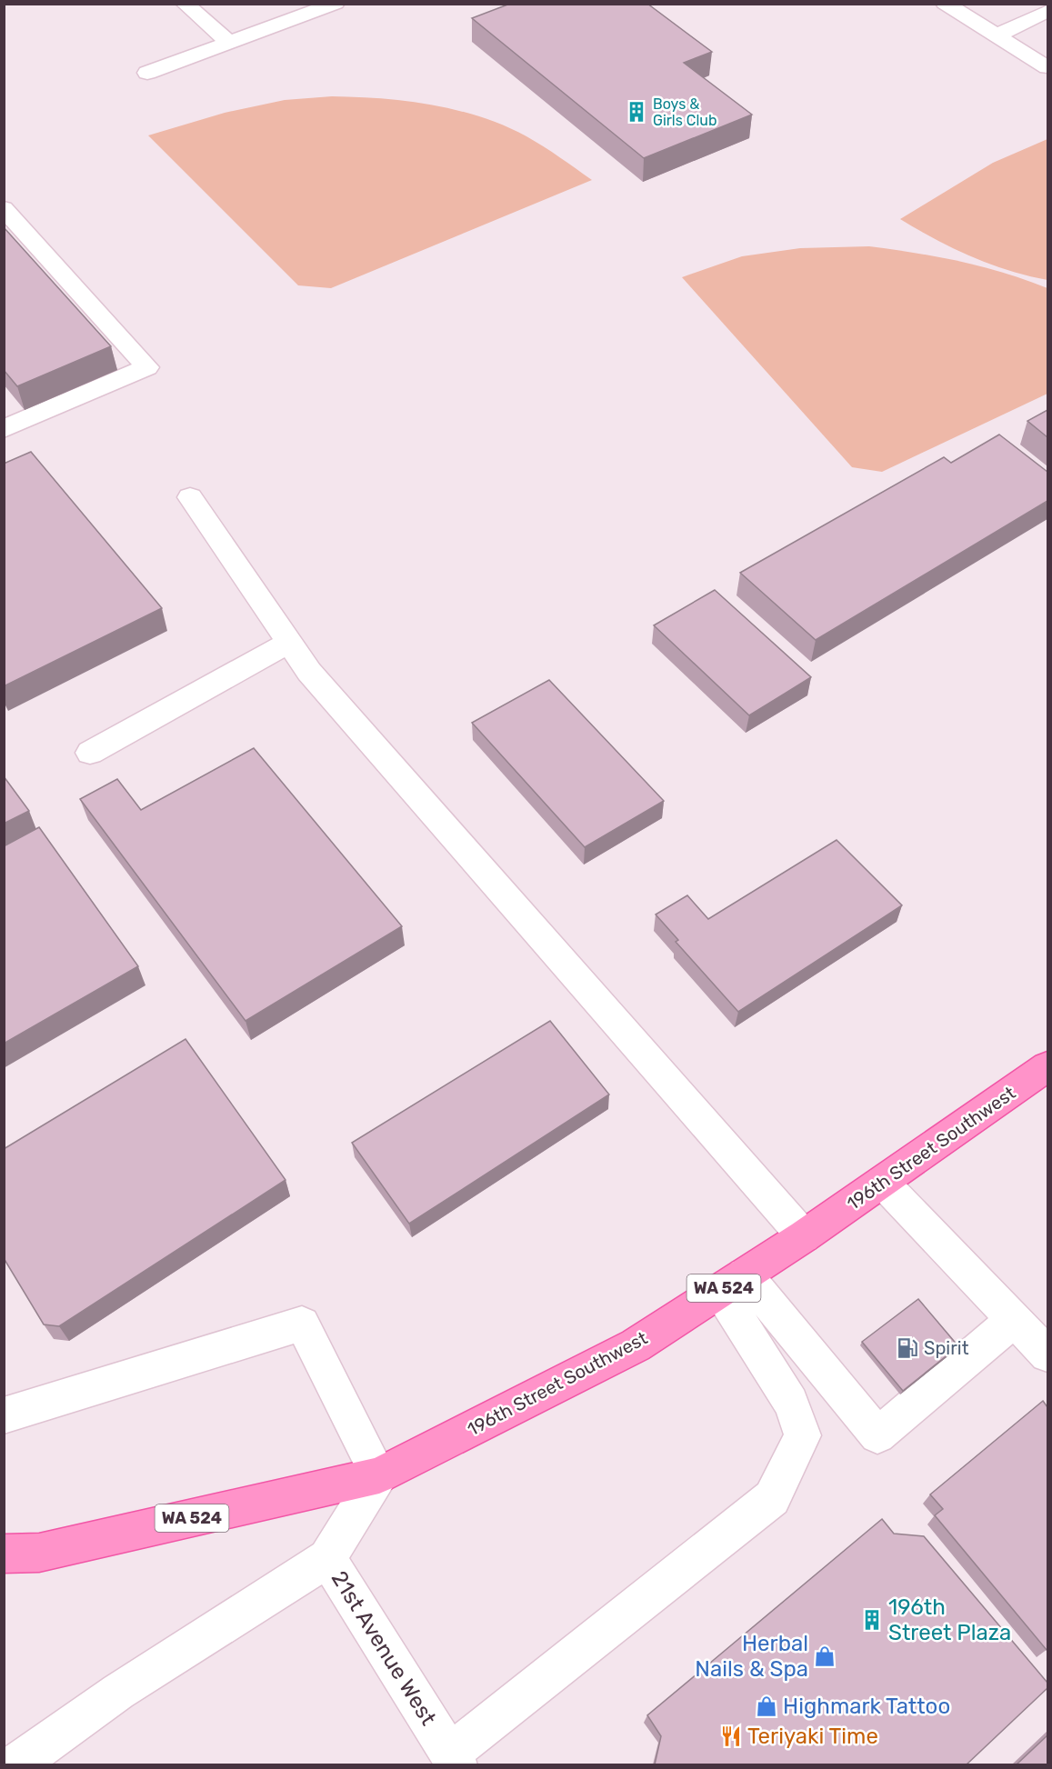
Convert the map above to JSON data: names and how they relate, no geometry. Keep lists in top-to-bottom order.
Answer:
{
  "streets": {
    "main road": ["196th Street Southwest", "WA 524"],
    "street": ["21st Avenue West"]
  },
  "crossings": [
    ["196th Street Southwest", "21st Avenue West"]
  ],
  "places": {
    "building": ["Boys & Girls Club", "196th Street Plaza"],
    "fuel station": ["Spirit"],
    "shop": ["Herbal Nails & Spa", "Highmark Tattoo"],
    "restaurant": ["Teriyaki Time"]
  }
}
